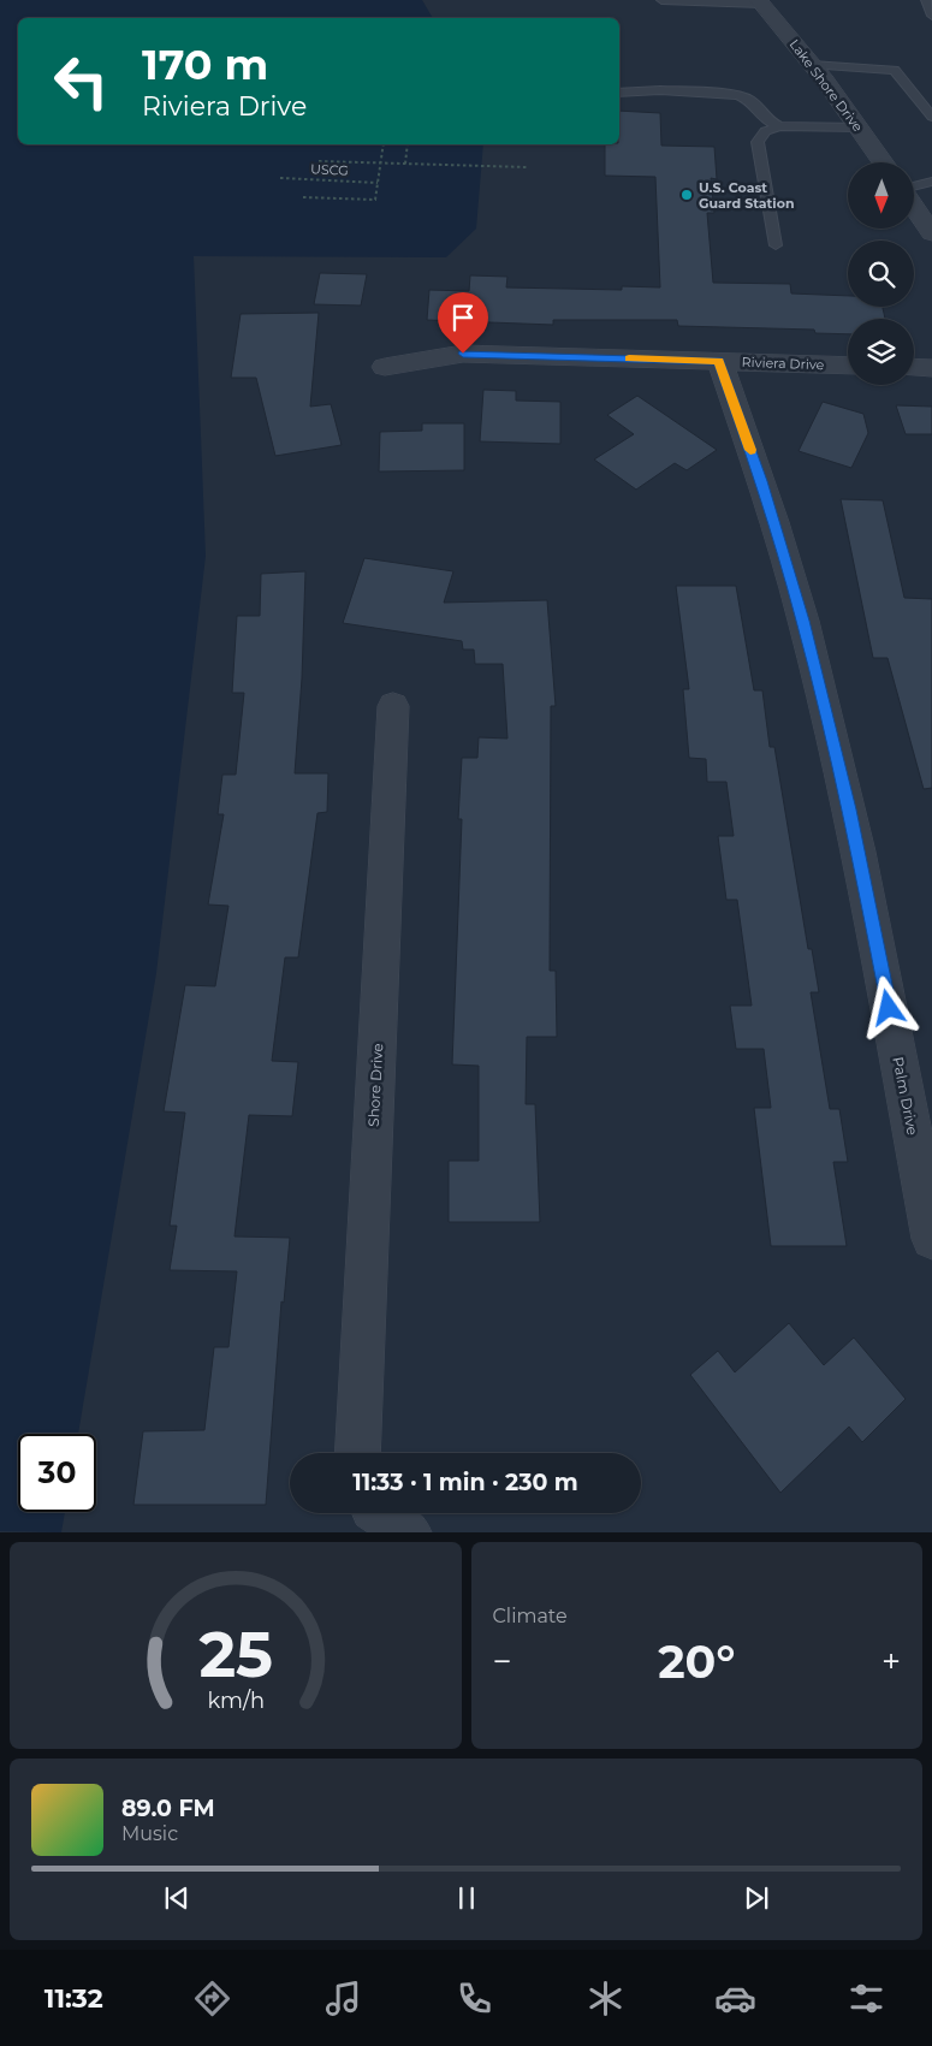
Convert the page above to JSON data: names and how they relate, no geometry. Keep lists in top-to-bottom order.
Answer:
{
  "streets": {
    "street": [
      "Lake Shore Drive",
      "Riviera Drive",
      "Shore Drive",
      "Palm Drive"
    ],
    "path": ["USCG"]
  },
  "crossings": [
    ["Riviera Drive", "Palm Drive"]
  ],
  "places": ["U.S. Coast Guard Station"],
  "north": "bottom",
  "page": {
    "turn": ["170 m", "Riviera Drive"],
    "limit": "30",
    "trip": "11:33 · 1 min · 230 m",
    "tile": "Climate",
    "heat": ["−", "20°", "+"],
    "song": ["89.0 FM", "Music"],
    "tabs": "11:32",
    "gauge": ["25", "km/h"]
  }
}
